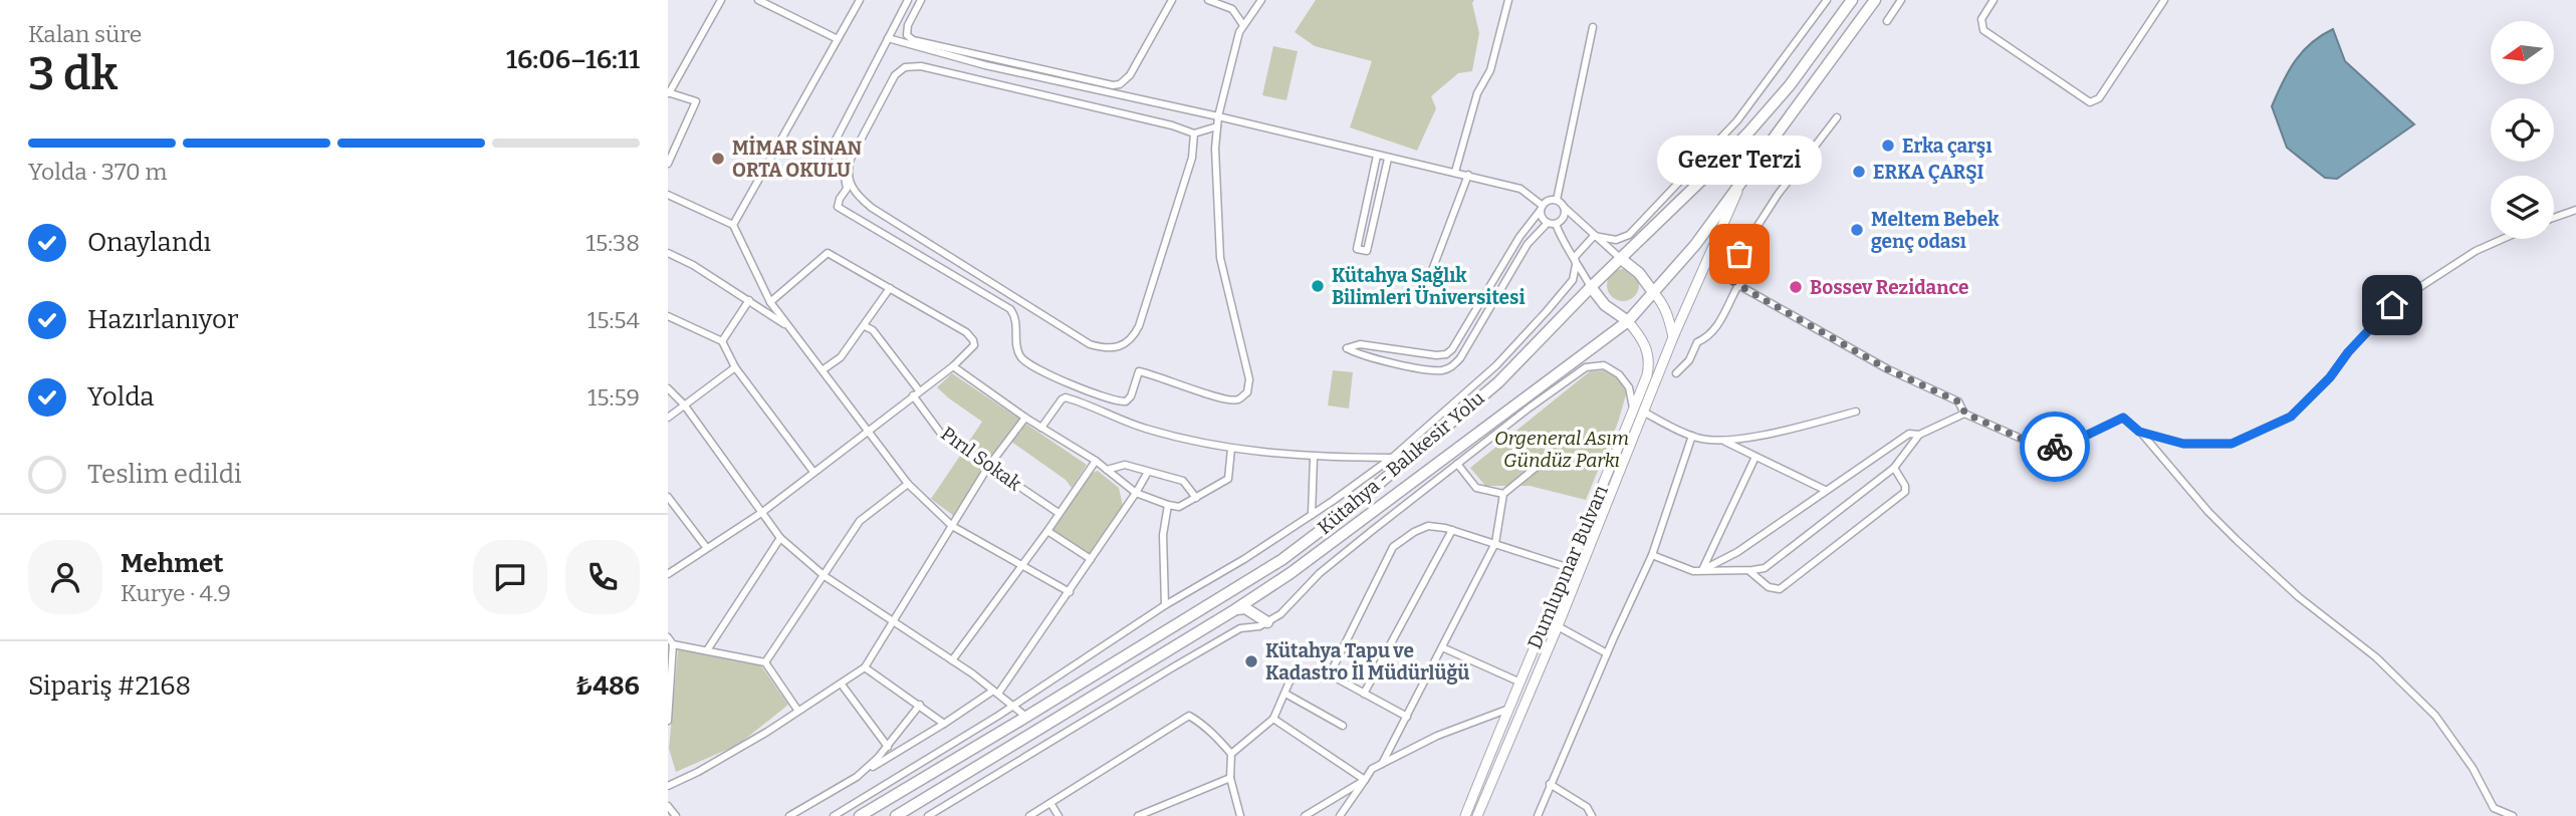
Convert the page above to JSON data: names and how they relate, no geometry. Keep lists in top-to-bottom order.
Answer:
{
  "streets": {
    "highway": ["Kütahya - Balıkesir Yolu"],
    "main road": ["Dumlupınar Bulvarı"],
    "street": ["Pırıl Sokak"]
  },
  "crossings": [
    ["Kütahya - Balıkesir Yolu", "Dumlupınar Bulvarı"]
  ],
  "parks": ["Orgeneral Asım Gündüz Parkı"],
  "places": [
    "Erka çarşı",
    "MİMAR SİNAN ORTA OKULU",
    "ERKA ÇARŞI",
    "Meltem Bebek genç odası",
    "Gezer Terzi",
    "Kütahya Sağlık Bilimleri Üniversitesi",
    "Bossev Rezidance",
    "Kütahya Tapu ve Kadastro İl Müdürlüğü"
  ],
  "north": "left",
  "page": {
    "heading": ["3 dk", "Kalan süre", "16:06–16:11"],
    "panel": [
      "Mehmet",
      "Kurye · 4.9",
      "Sipariş #2168",
      "₺486"
    ],
    "bar": "Yolda · 370 m",
    "bubble": "Gezer Terzi",
    "list": [
      ["Onaylandı", "15:38"],
      ["Hazırlanıyor", "15:54"],
      ["Yolda", "15:59"],
      "Teslim edildi"
    ]
  }
}
